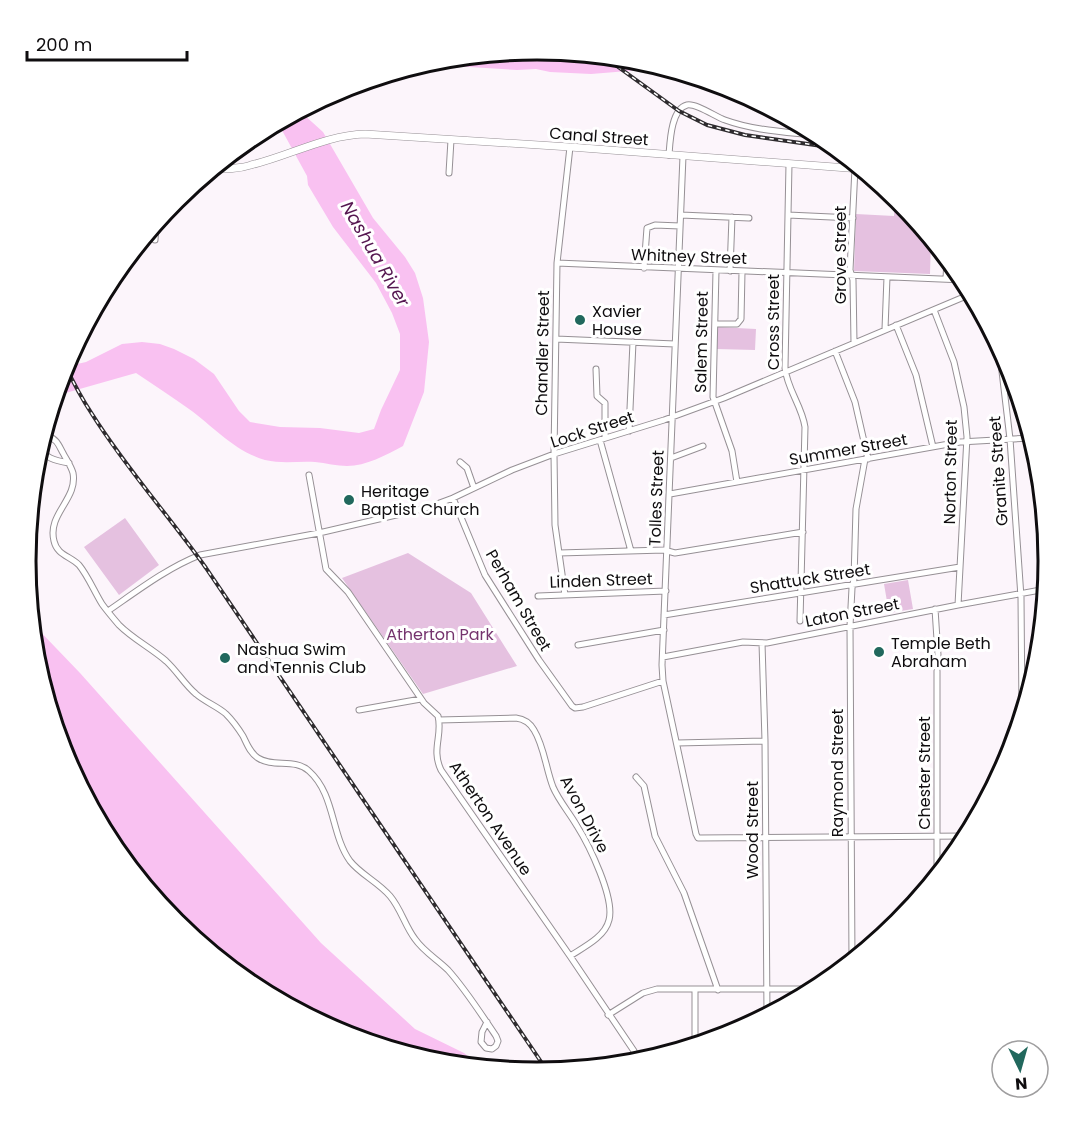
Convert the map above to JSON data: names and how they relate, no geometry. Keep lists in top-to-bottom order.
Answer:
{
  "streets": {
    "street": [
      "Canal Street",
      "Grove Street",
      "Whitney Street",
      "Cross Street",
      "Salem Street",
      "Chandler Street",
      "Lock Street",
      "Summer Street",
      "Granite Street",
      "Norton Street",
      "Tolles Street",
      "Shattuck Street",
      "Linden Street",
      "Perham Street",
      "Laton Street",
      "Raymond Street",
      "Chester Street",
      "Avon Drive",
      "Atherton Avenue",
      "Wood Street"
    ]
  },
  "crossings": [
    ["Canal Street", "Cross Street"],
    ["Canal Street", "Chandler Street"],
    ["Canal Street", "Tolles Street"],
    ["Grove Street", "Whitney Street"],
    ["Grove Street", "Lock Street"],
    ["Whitney Street", "Cross Street"],
    ["Whitney Street", "Salem Street"],
    ["Whitney Street", "Chandler Street"],
    ["Whitney Street", "Tolles Street"],
    ["Cross Street", "Lock Street"],
    ["Cross Street", "Summer Street"],
    ["Cross Street", "Shattuck Street"],
    ["Salem Street", "Lock Street"],
    ["Salem Street", "Summer Street"],
    ["Chandler Street", "Lock Street"],
    ["Chandler Street", "Linden Street"],
    ["Lock Street", "Norton Street"],
    ["Lock Street", "Tolles Street"],
    ["Lock Street", "Perham Street"],
    ["Summer Street", "Granite Street"],
    ["Summer Street", "Norton Street"],
    ["Summer Street", "Tolles Street"],
    ["Summer Street", "Raymond Street"],
    ["Granite Street", "Laton Street"],
    ["Norton Street", "Shattuck Street"],
    ["Norton Street", "Laton Street"],
    ["Tolles Street", "Shattuck Street"],
    ["Tolles Street", "Linden Street"],
    ["Tolles Street", "Perham Street"],
    ["Tolles Street", "Laton Street"],
    ["Tolles Street", "Wood Street"],
    ["Shattuck Street", "Raymond Street"],
    ["Laton Street", "Raymond Street"],
    ["Laton Street", "Wood Street"],
    ["Avon Drive", "Atherton Avenue"]
  ],
  "water": ["Nashua River"],
  "parks": ["Atherton Park"],
  "places": [
    "Xavier House",
    "Heritage Baptist Church",
    "Temple Beth Abraham",
    "Nashua Swim and Tennis Club"
  ],
  "scale_bar": "200 m",
  "north": "bottom"
}
